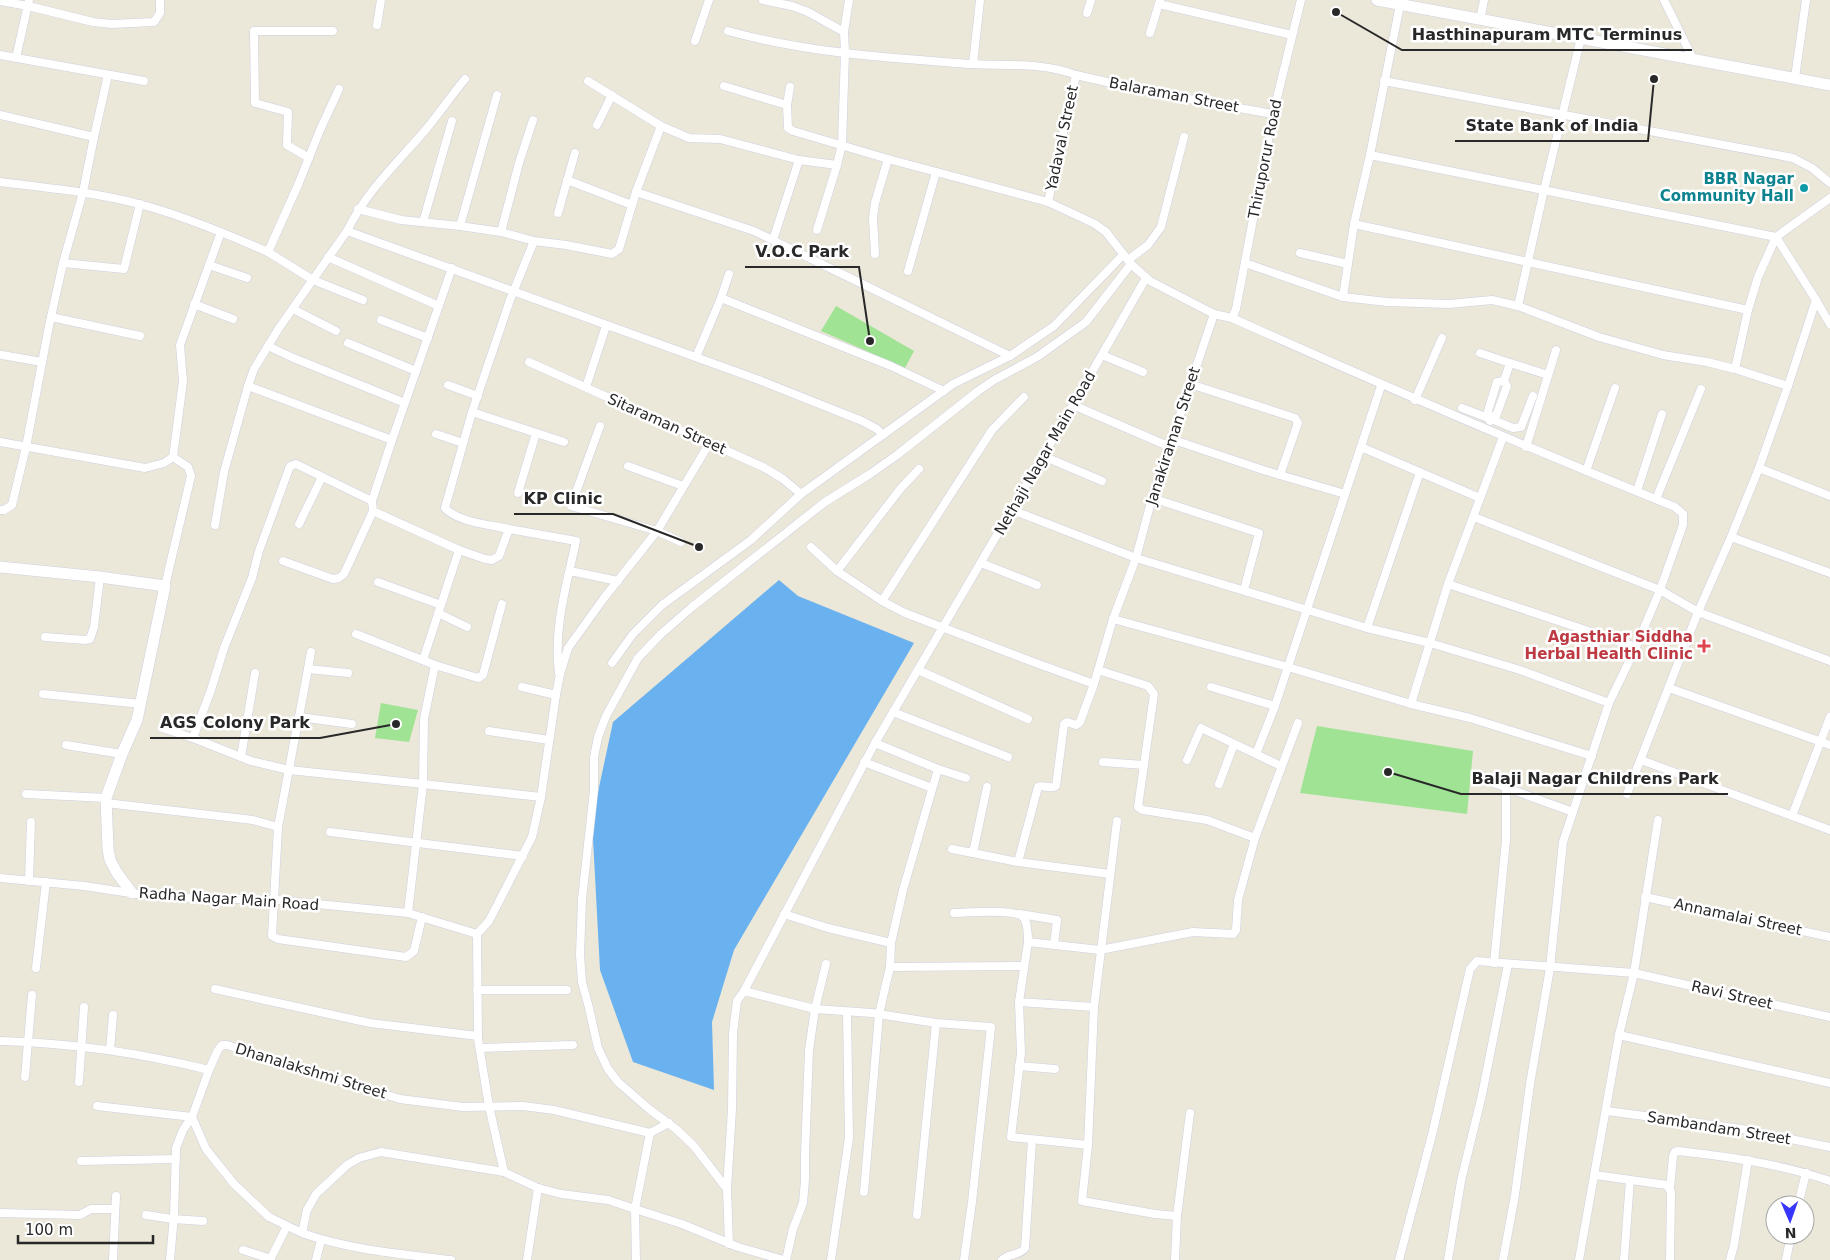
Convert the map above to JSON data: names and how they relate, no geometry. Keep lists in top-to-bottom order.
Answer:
{
  "streets": {
    "street": [
      "Balaraman Street",
      "Yadaval Street",
      "Thiruporur Road",
      "Sitaraman Street",
      "Janakiraman Street",
      "Nethaji Nagar Main Road",
      "Radha Nagar Main Road",
      "Annamalai Street",
      "Ravi Street",
      "Dhanalakshmi Street",
      "Sambandam Street"
    ]
  },
  "crossings": [
    ["Balaraman Street", "Yadaval Street"],
    ["Balaraman Street", "Thiruporur Road"]
  ],
  "places": {
    "other": [
      "Hasthinapuram MTC Terminus",
      "State Bank of India",
      "BBR Nagar Community Hall",
      "V.O.C Park",
      "KP Clinic",
      "AGS Colony Park",
      "Balaji Nagar Childrens Park"
    ],
    "health": ["Agasthiar Siddha Herbal Health Clinic"]
  },
  "scale_bar": "100 m",
  "north": "bottom"
}
